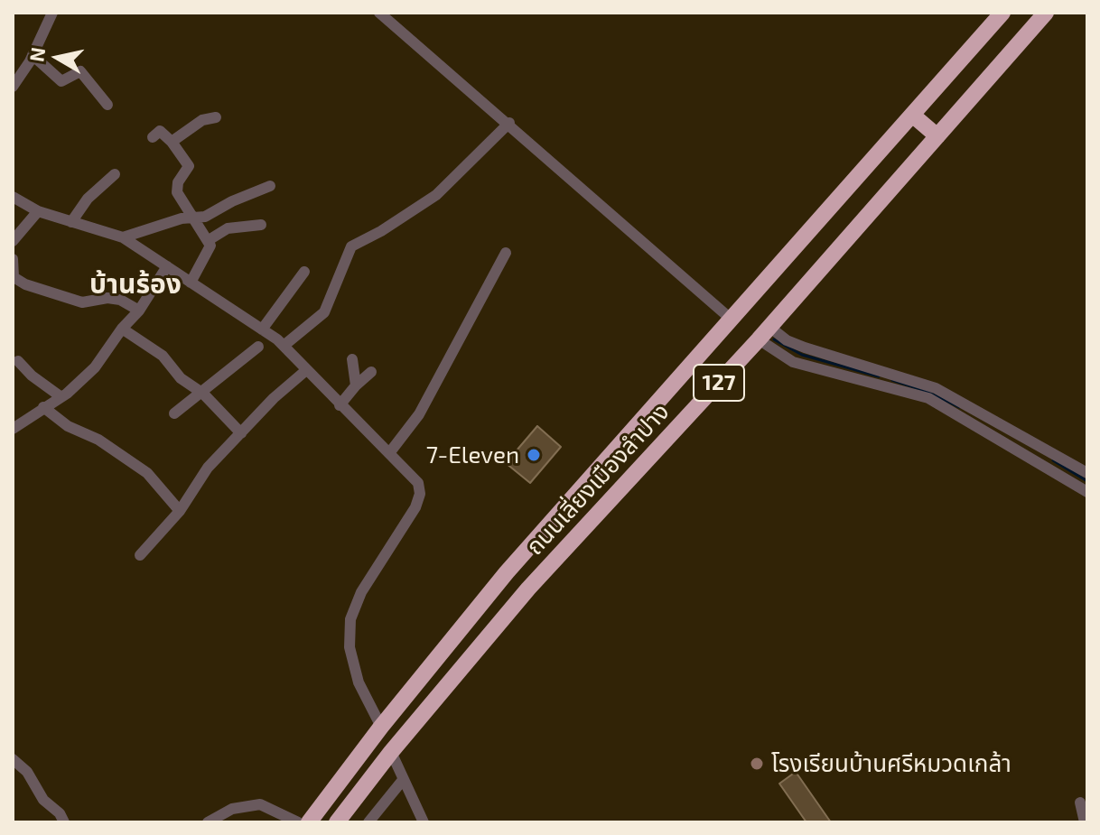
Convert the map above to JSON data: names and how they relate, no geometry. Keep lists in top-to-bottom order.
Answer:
{
  "streets": {
    "highway": ["127", "ถนนเลี่ยงเมืองลำปาง"]
  },
  "districts": ["บ้านร้อง"],
  "places": ["7-Eleven", "โรงเรียนบ้านศรีหมวดเกล้า"],
  "north": "left"
}
